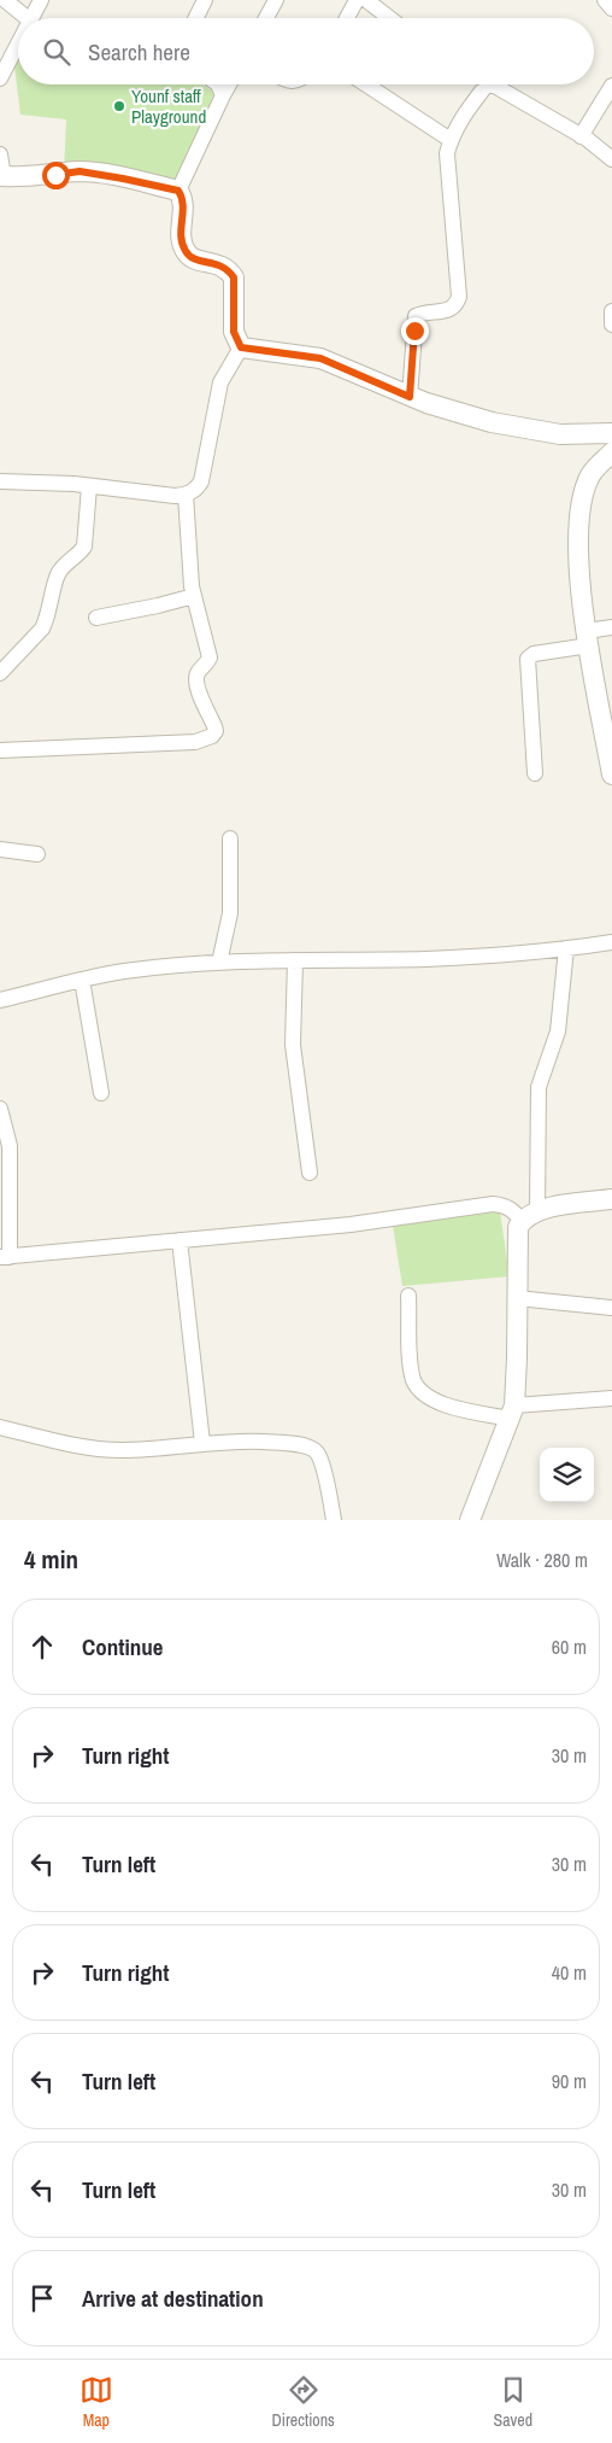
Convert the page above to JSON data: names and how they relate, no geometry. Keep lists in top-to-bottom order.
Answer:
{
  "places": ["Younf staff Playground"],
  "page": {
    "search": "Search here",
    "heading": ["4 min", "Walk · 280 m"],
    "list": [
      ["Continue", "60 m"],
      ["Turn right", "30 m"],
      ["Turn left", "30 m"],
      ["Turn right", "40 m"],
      ["Turn left", "90 m"],
      ["Turn left", "30 m"],
      "Arrive at destination"
    ],
    "nav": ["Map", "Directions", "Saved"]
  }
}
